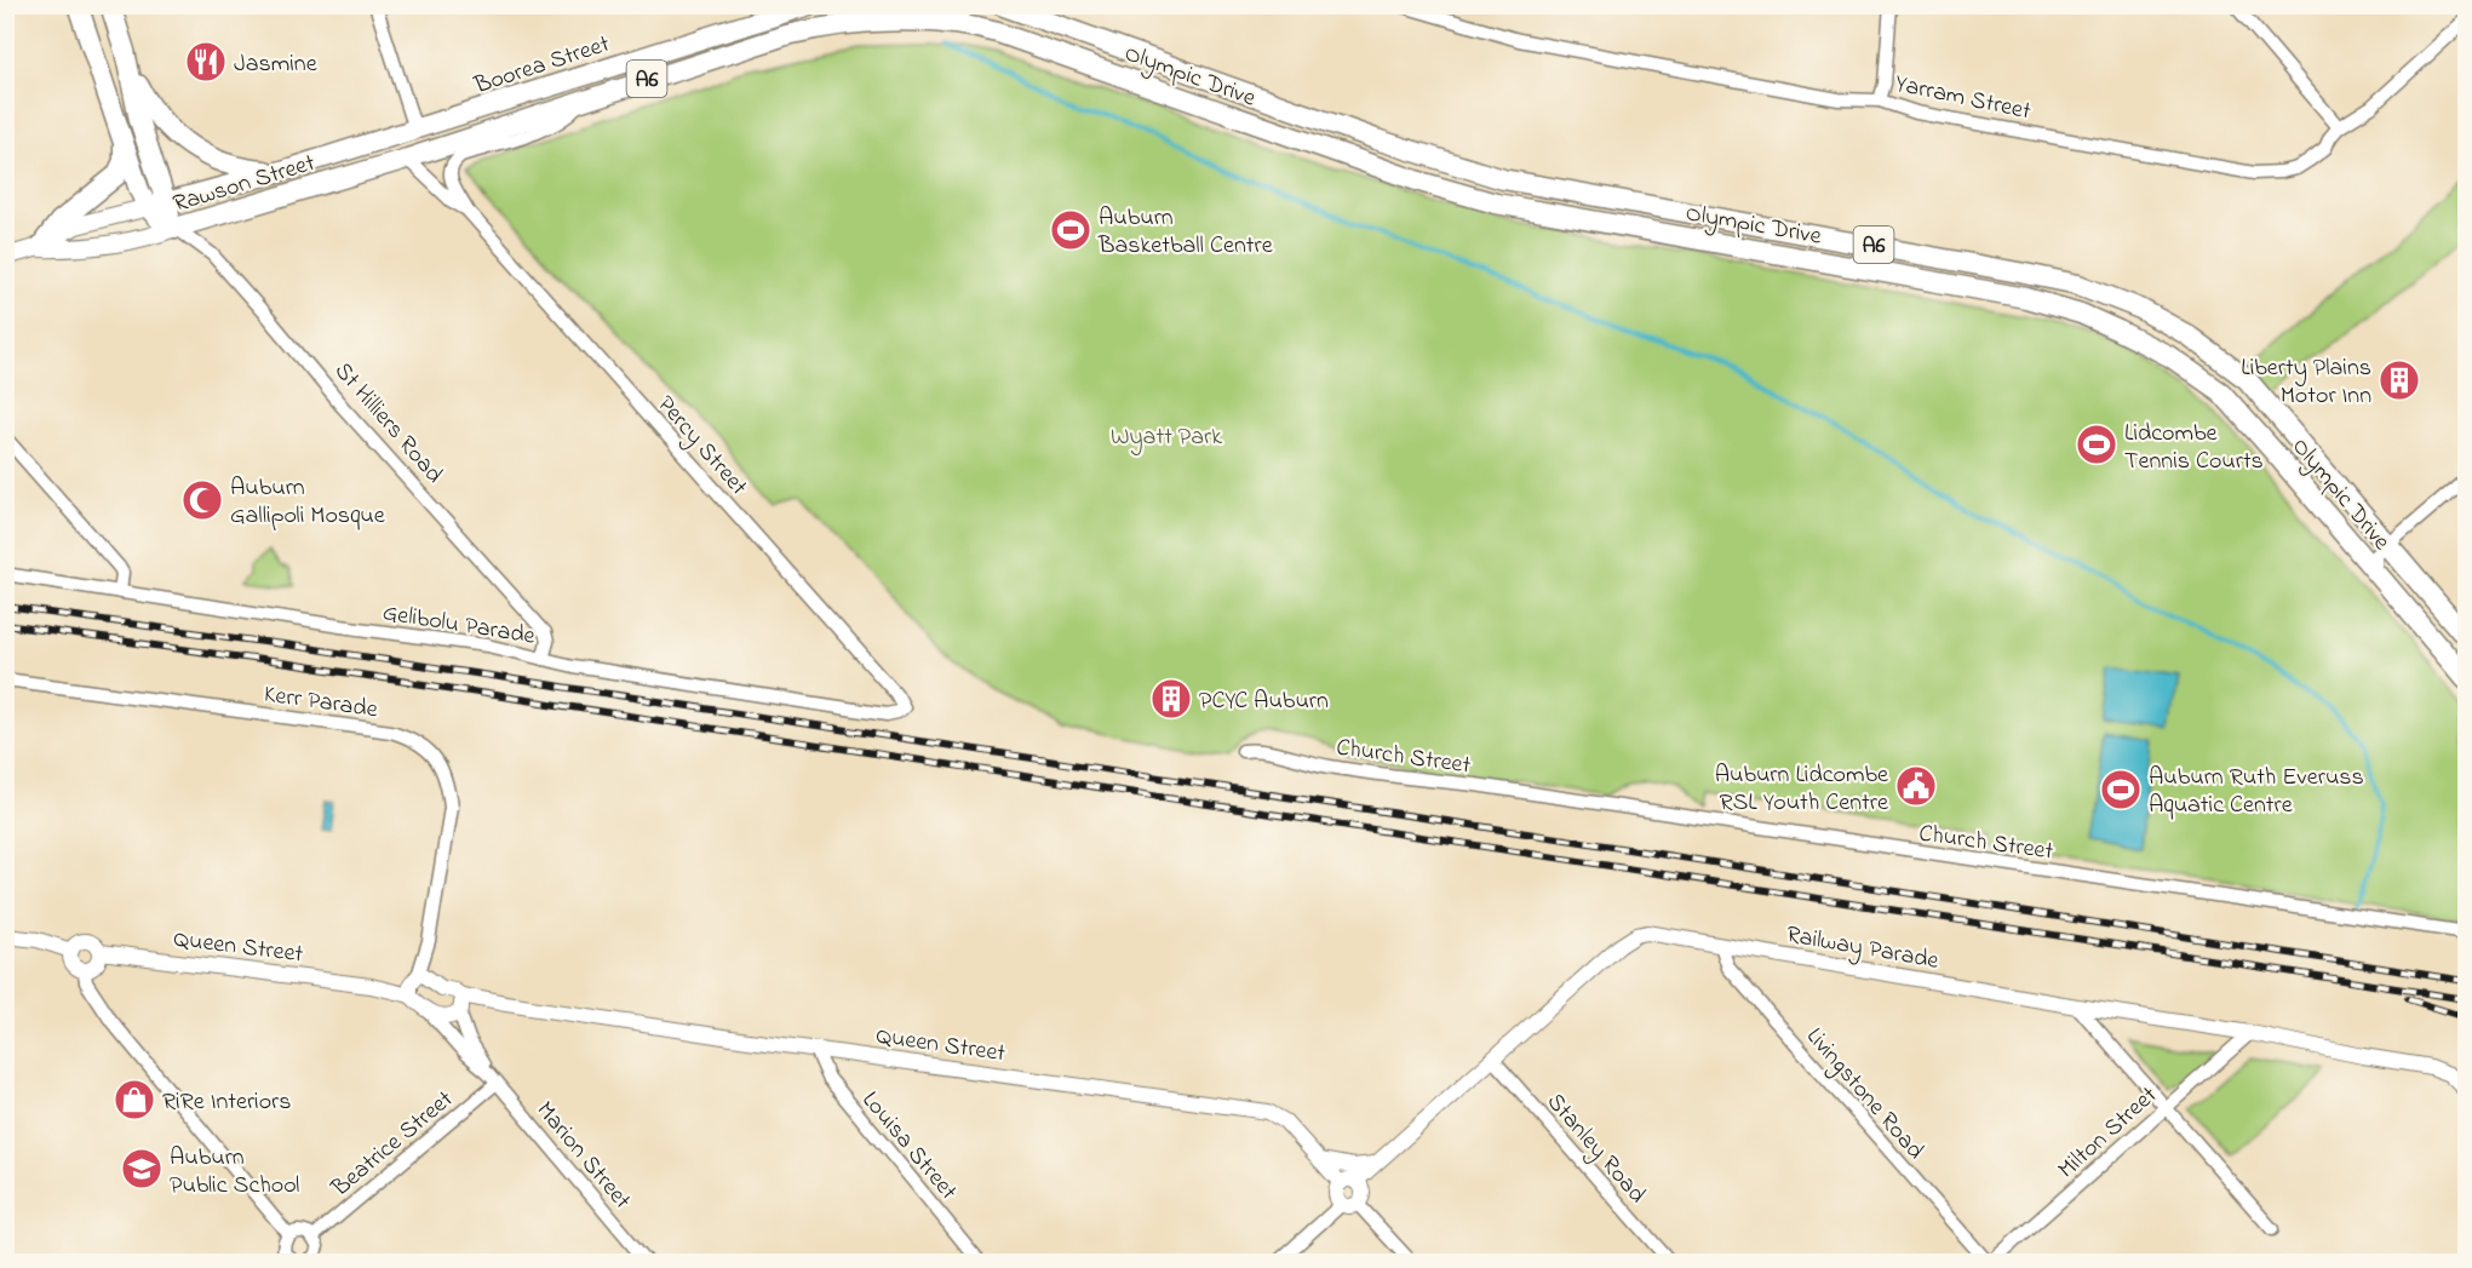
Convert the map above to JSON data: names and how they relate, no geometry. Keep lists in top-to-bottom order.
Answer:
{
  "streets": {
    "highway": [
      "Boorea Street",
      "Olympic Drive",
      "A6",
      "Rawson Street",
      "St Hilliers Road"
    ],
    "street": [
      "Yarram Street",
      "Percy Street",
      "Gelibolu Parade",
      "Kerr Parade",
      "Church Street",
      "Queen Street",
      "Railway Parade",
      "Livingstone Road",
      "Milton Street",
      "Beatrice Street",
      "Louisa Street",
      "Stanley Road",
      "Marion Street"
    ]
  },
  "crossings": [
    ["Boorea Street", "Olympic Drive"],
    ["Boorea Street", "Rawson Street"],
    ["Boorea Street", "Percy Street"],
    ["A6", "Rawson Street"],
    ["A6", "St Hilliers Road"],
    ["Rawson Street", "St Hilliers Road"],
    ["Rawson Street", "Percy Street"],
    ["St Hilliers Road", "Gelibolu Parade"],
    ["Percy Street", "Gelibolu Parade"],
    ["Kerr Parade", "Queen Street"],
    ["Queen Street", "Railway Parade"],
    ["Queen Street", "Louisa Street"],
    ["Queen Street", "Marion Street"],
    ["Railway Parade", "Livingstone Road"],
    ["Railway Parade", "Milton Street"],
    ["Railway Parade", "Stanley Road"],
    ["Livingstone Road", "Milton Street"],
    ["Beatrice Street", "Marion Street"]
  ],
  "parks": ["Wyatt Park"],
  "places": {
    "restaurant": ["Jasmine"],
    "sports": ["Auburn Basketball Centre", "Lidcombe Tennis Courts", "Auburn Ruth Everuss Aquatic Centre"],
    "building": ["Liberty Plains Motor Inn", "PCYC Auburn"],
    "mosque": ["Auburn Gallipoli Mosque"],
    "public building": ["Auburn Lidcombe RSL Youth Centre"],
    "shop": ["RiRe Interiors"],
    "school or university": ["Auburn Public School"]
  }
}
